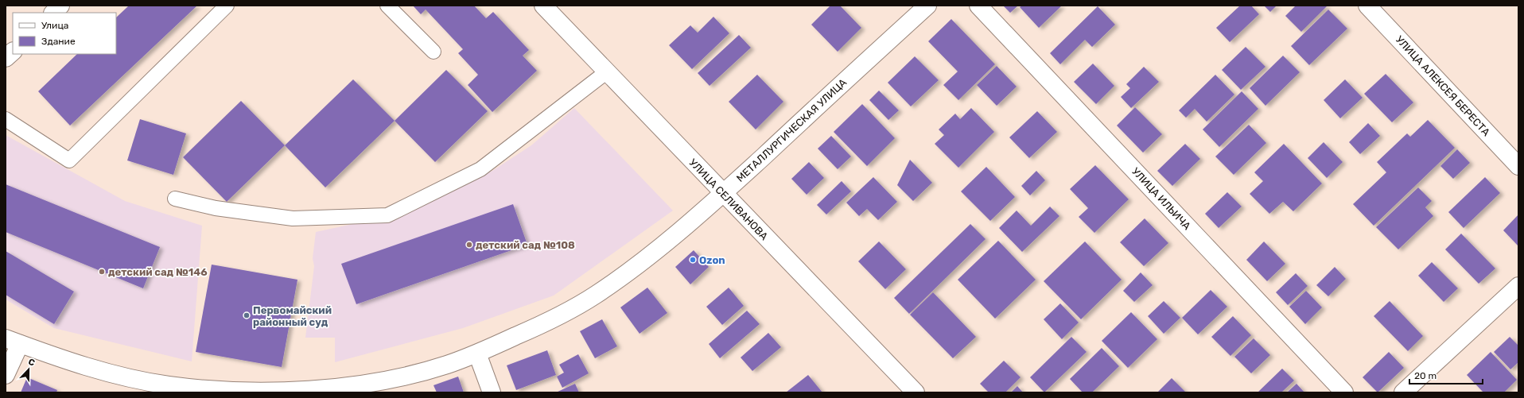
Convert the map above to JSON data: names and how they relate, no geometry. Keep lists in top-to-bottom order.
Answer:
{
  "streets": {
    "street": [
      "УЛИЦА АЛЕКСЕЯ БЕРЕСТА",
      "МЕТАЛЛУРГИЧЕСКАЯ УЛИЦА",
      "УЛИЦА ИЛЬИЧА",
      "УЛИЦА СЕЛИВАНОВА"
    ]
  },
  "crossings": [
    ["МЕТАЛЛУРГИЧЕСКАЯ УЛИЦА", "УЛИЦА СЕЛИВАНОВА"]
  ],
  "places": [
    "детский сад №108",
    "Ozon",
    "детский сад №146",
    "Первомайский районный суд"
  ],
  "legend": ["Улица", "Здание"],
  "scale_bar": "20 m",
  "north": "top"
}
